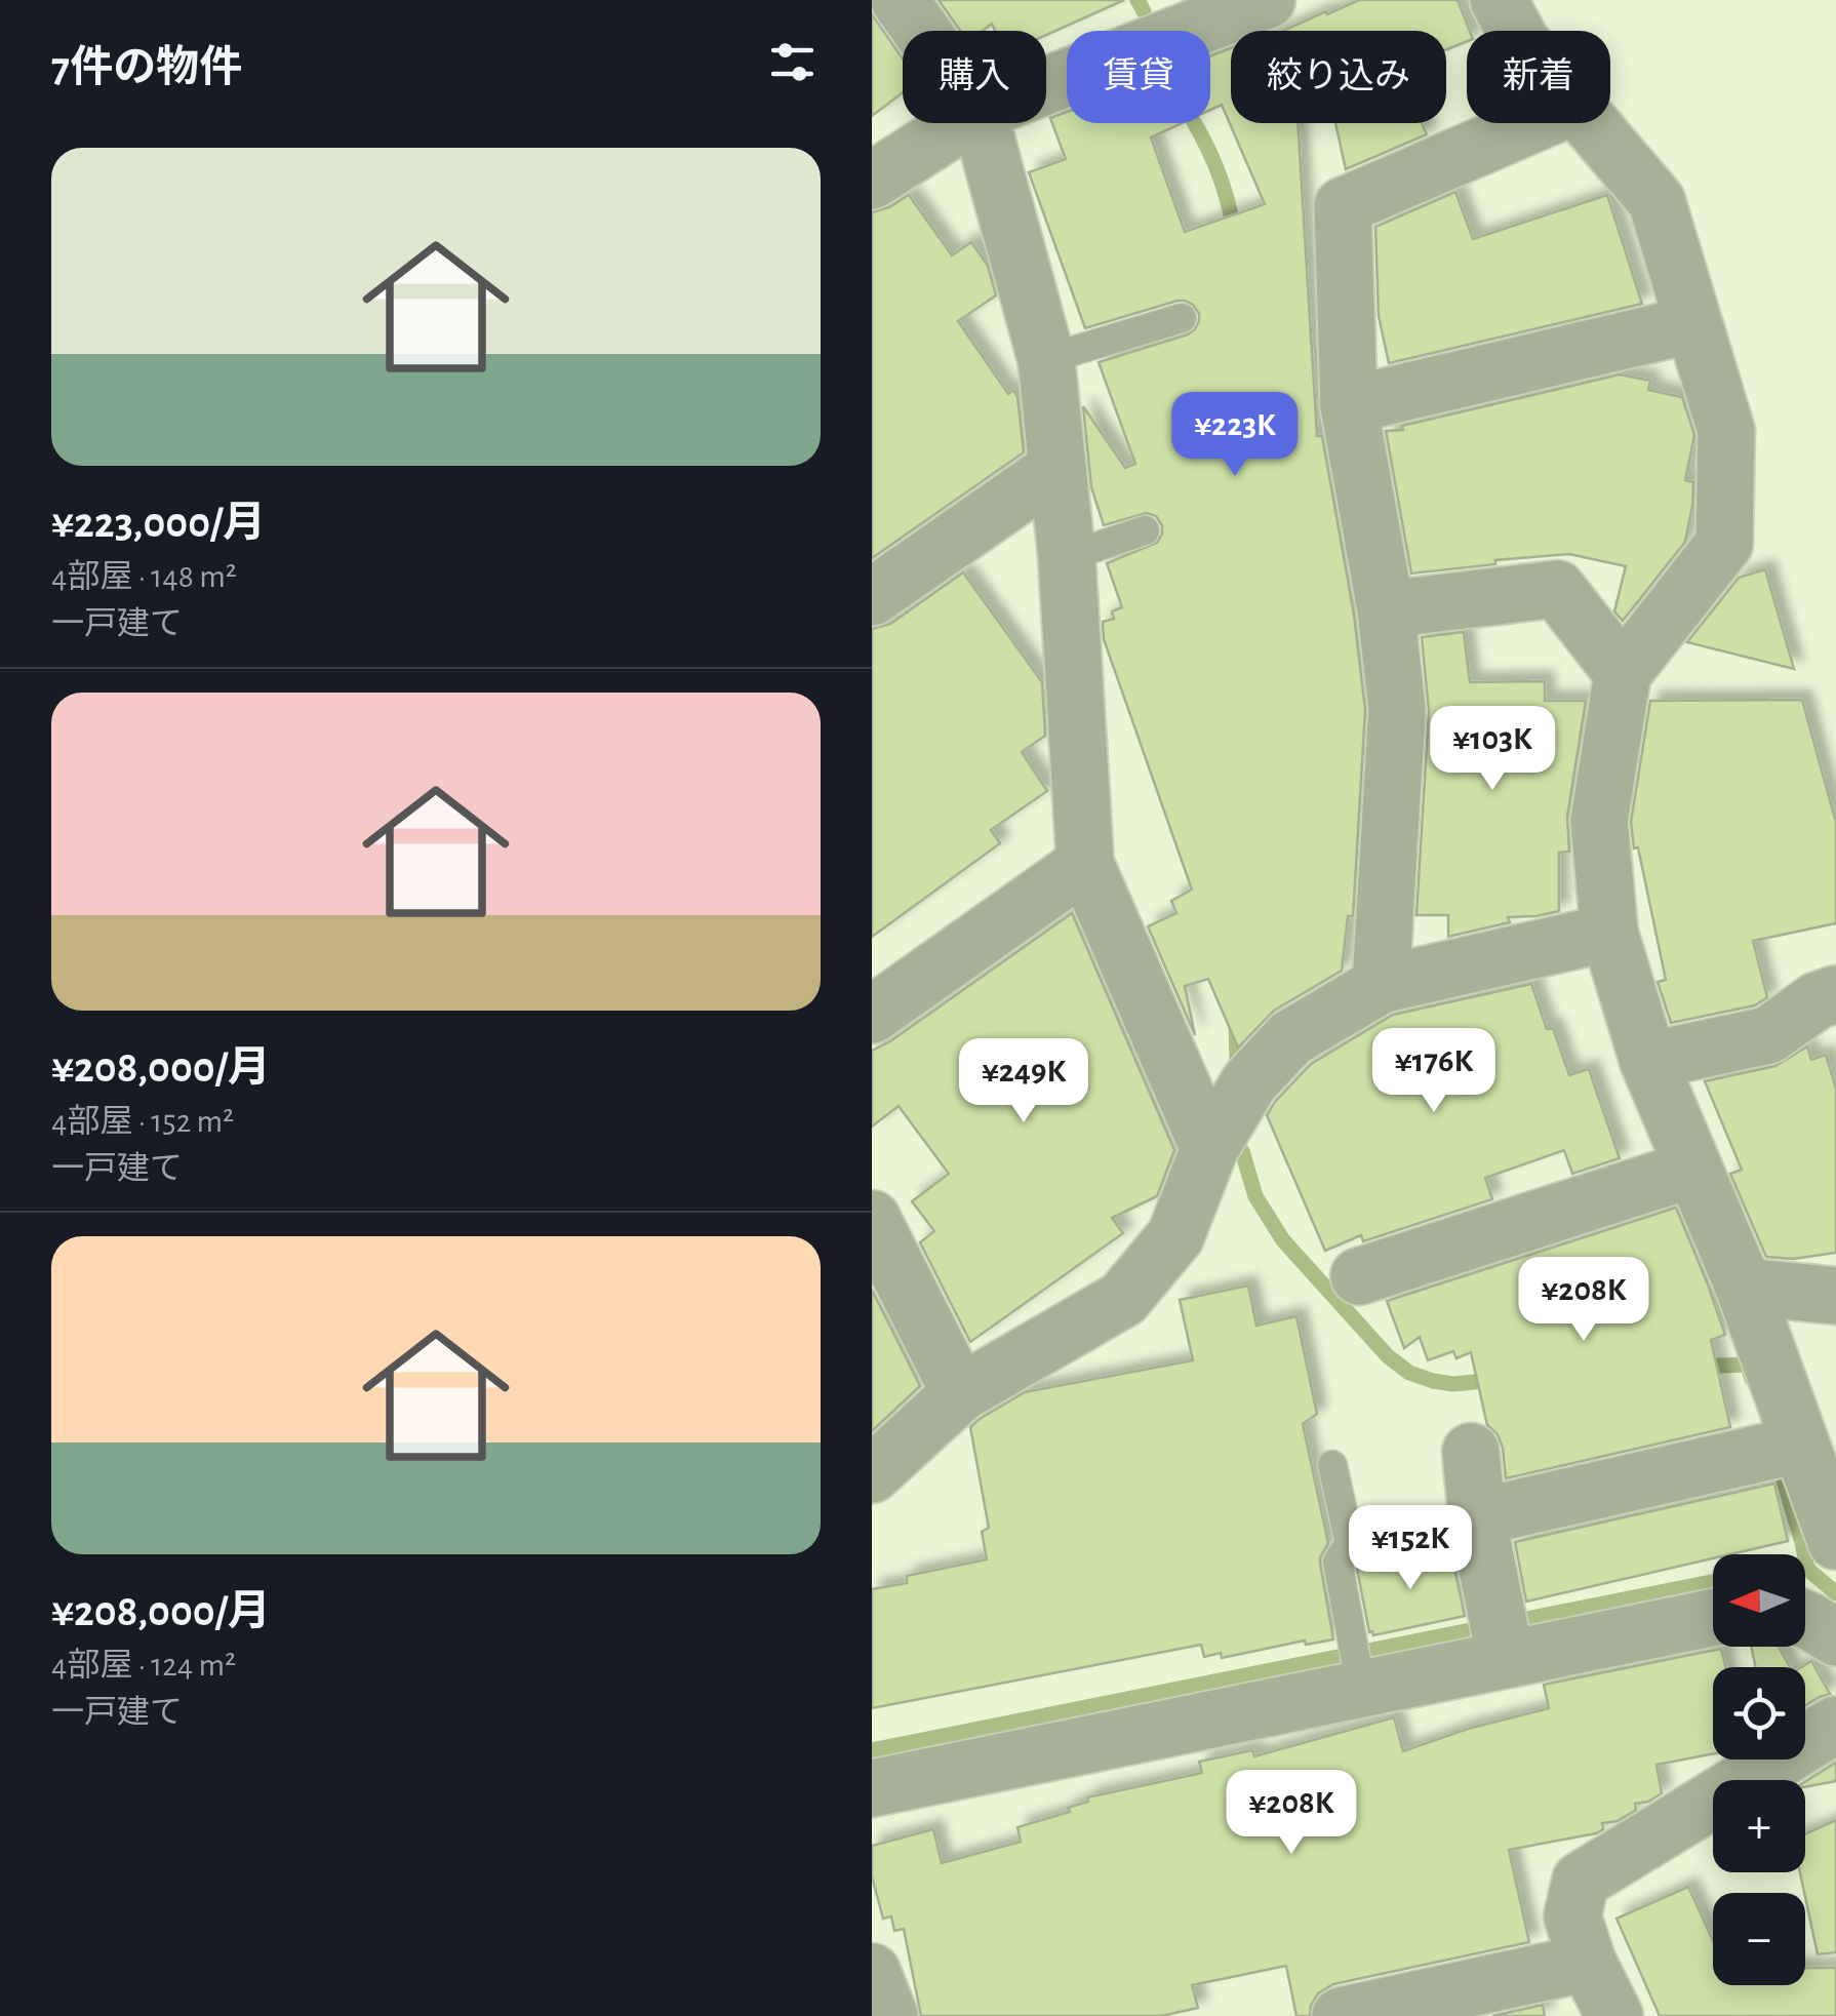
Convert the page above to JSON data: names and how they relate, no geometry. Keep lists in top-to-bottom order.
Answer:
{
  "north": "left",
  "page": {
    "heading": "7件の物件",
    "chip": [
      "購入",
      "賃貸",
      "絞り込み",
      "新着"
    ],
    "list": [
      {
        "name": "¥223,000/月",
        "note": "4部屋 · 148 m² · 一戸建て"
      },
      {
        "name": "¥208,000/月",
        "note": "4部屋 · 152 m² · 一戸建て"
      },
      {
        "name": "¥208,000/月",
        "note": "4部屋 · 124 m² · 一戸建て"
      }
    ],
    "price": [
      "¥223K",
      "¥103K",
      "¥176K",
      "¥249K",
      "¥208K",
      "¥152K",
      "¥208K"
    ],
    "map_buttons": ["+", "−"]
  }
}
